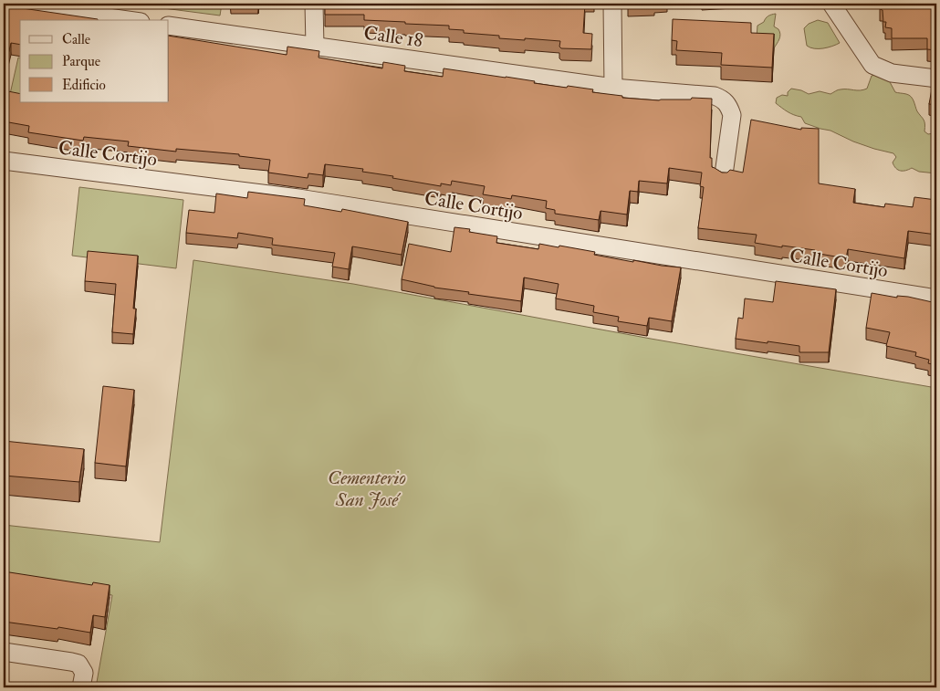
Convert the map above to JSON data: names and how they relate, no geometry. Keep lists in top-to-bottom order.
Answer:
{
  "streets": {
    "street": ["Calle 18", "Calle Cortijo"]
  },
  "parks": ["Cementerio San José"],
  "legend": ["Calle", "Parque", "Edificio"]
}
